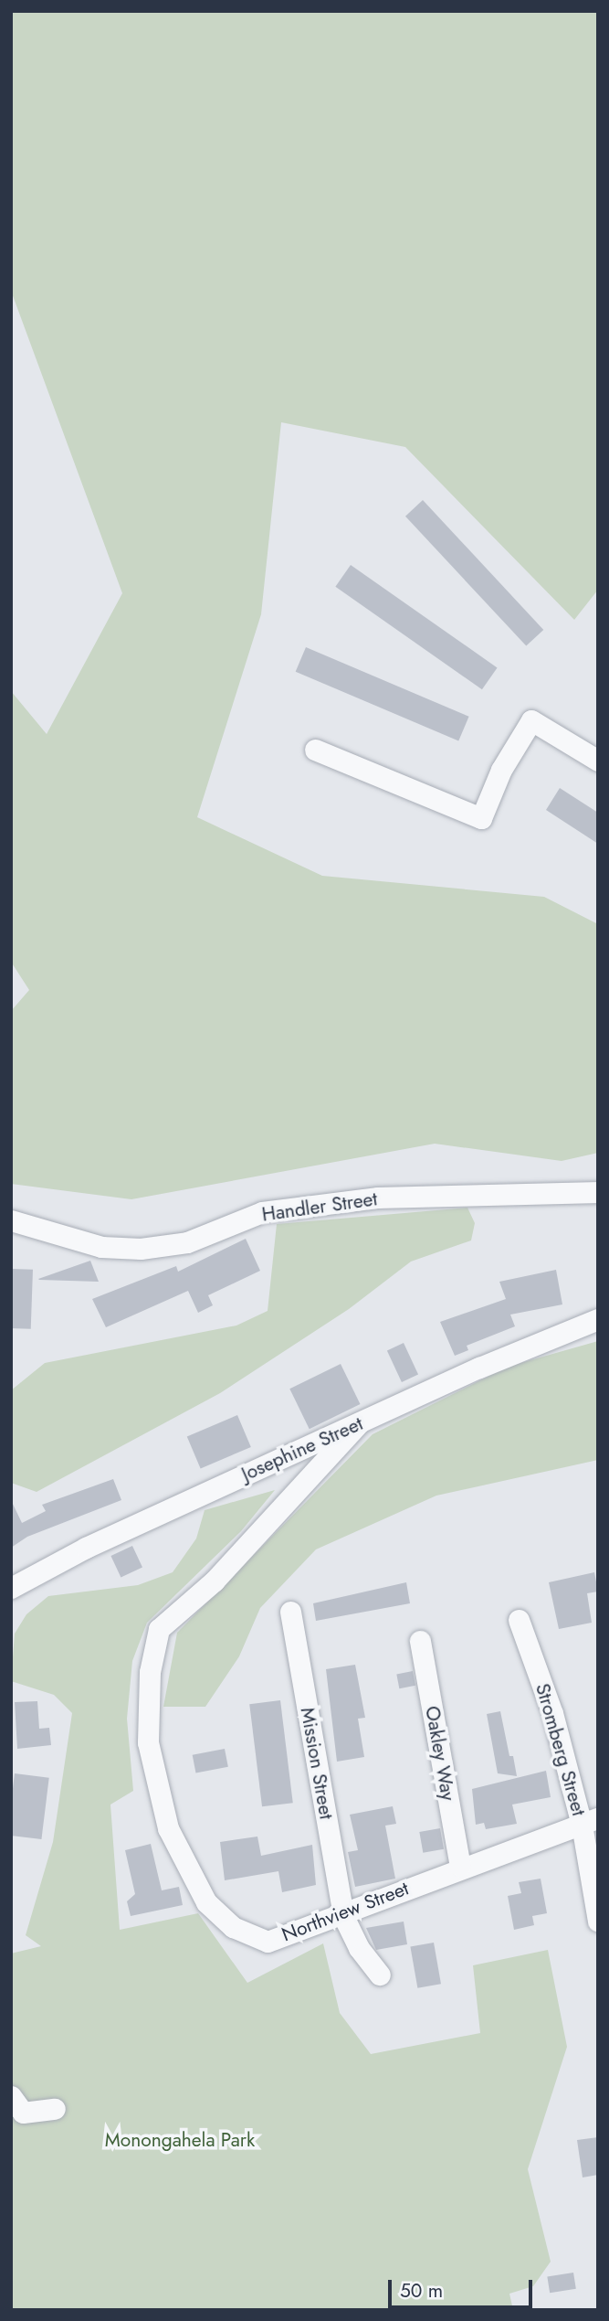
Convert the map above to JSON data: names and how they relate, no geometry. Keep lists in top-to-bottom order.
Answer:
{
  "streets": {
    "street": [
      "Handler Street",
      "Josephine Street",
      "Stromberg Street",
      "Oakley Way",
      "Mission Street",
      "Northview Street"
    ]
  },
  "crossings": [
    ["Josephine Street", "Northview Street"],
    ["Stromberg Street", "Northview Street"],
    ["Oakley Way", "Northview Street"],
    ["Mission Street", "Northview Street"]
  ],
  "parks": ["Monongahela Park"],
  "scale_bar": "50 m"
}
